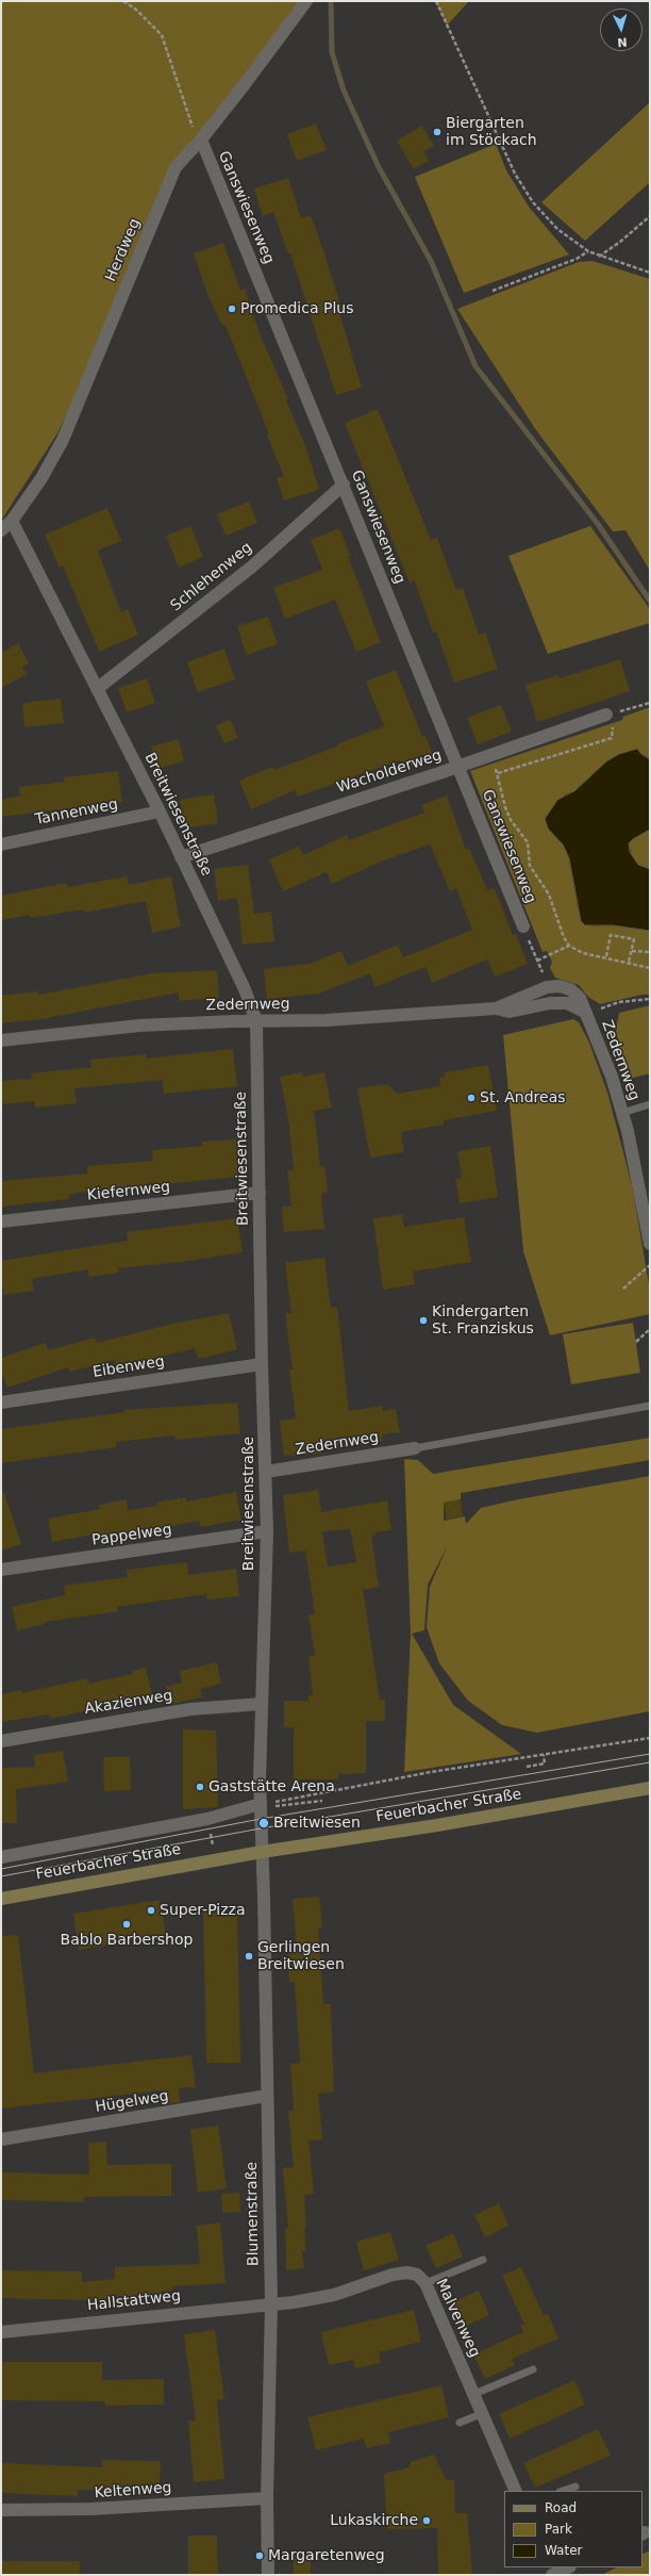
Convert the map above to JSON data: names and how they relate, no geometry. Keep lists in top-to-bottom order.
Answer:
{
  "streets": {
    "main road": ["Feuerbacher Straße"],
    "street": [
      "Ganswiesenweg",
      "Herdweg",
      "Schlehenweg",
      "Wacholderweg",
      "Tannenweg",
      "Breitwiesenstraße",
      "Zedernweg",
      "Kiefernweg",
      "Eibenweg",
      "Pappelweg",
      "Akazienweg",
      "Hügelweg",
      "Blumenstraße",
      "Hallstattweg",
      "Malvenweg",
      "Keltenweg"
    ]
  },
  "crossings": [
    ["Ganswiesenweg", "Herdweg"],
    ["Ganswiesenweg", "Schlehenweg"],
    ["Ganswiesenweg", "Wacholderweg"],
    ["Herdweg", "Breitwiesenstraße"],
    ["Schlehenweg", "Breitwiesenstraße"],
    ["Wacholderweg", "Breitwiesenstraße"],
    ["Tannenweg", "Breitwiesenstraße"],
    ["Breitwiesenstraße", "Zedernweg"],
    ["Breitwiesenstraße", "Kiefernweg"],
    ["Breitwiesenstraße", "Eibenweg"],
    ["Breitwiesenstraße", "Pappelweg"],
    ["Breitwiesenstraße", "Akazienweg"],
    ["Breitwiesenstraße", "Feuerbacher Straße"],
    ["Breitwiesenstraße", "Blumenstraße"],
    ["Feuerbacher Straße", "Blumenstraße"],
    ["Hügelweg", "Blumenstraße"],
    ["Blumenstraße", "Hallstattweg"],
    ["Blumenstraße", "Malvenweg"],
    ["Blumenstraße", "Keltenweg"],
    ["Hallstattweg", "Malvenweg"]
  ],
  "places": [
    "Biergarten im Stöckach",
    "Promedica Plus",
    "St. Andreas",
    "Kindergarten St. Franziskus",
    "Gaststätte Arena",
    "Breitwiesen",
    "Super-Pizza",
    "Bablo Barbershop",
    "Gerlingen Breitwiesen",
    "Lukaskirche",
    "Margaretenweg"
  ],
  "legend": ["Road", "Park", "Water"],
  "north": "bottom"
}
